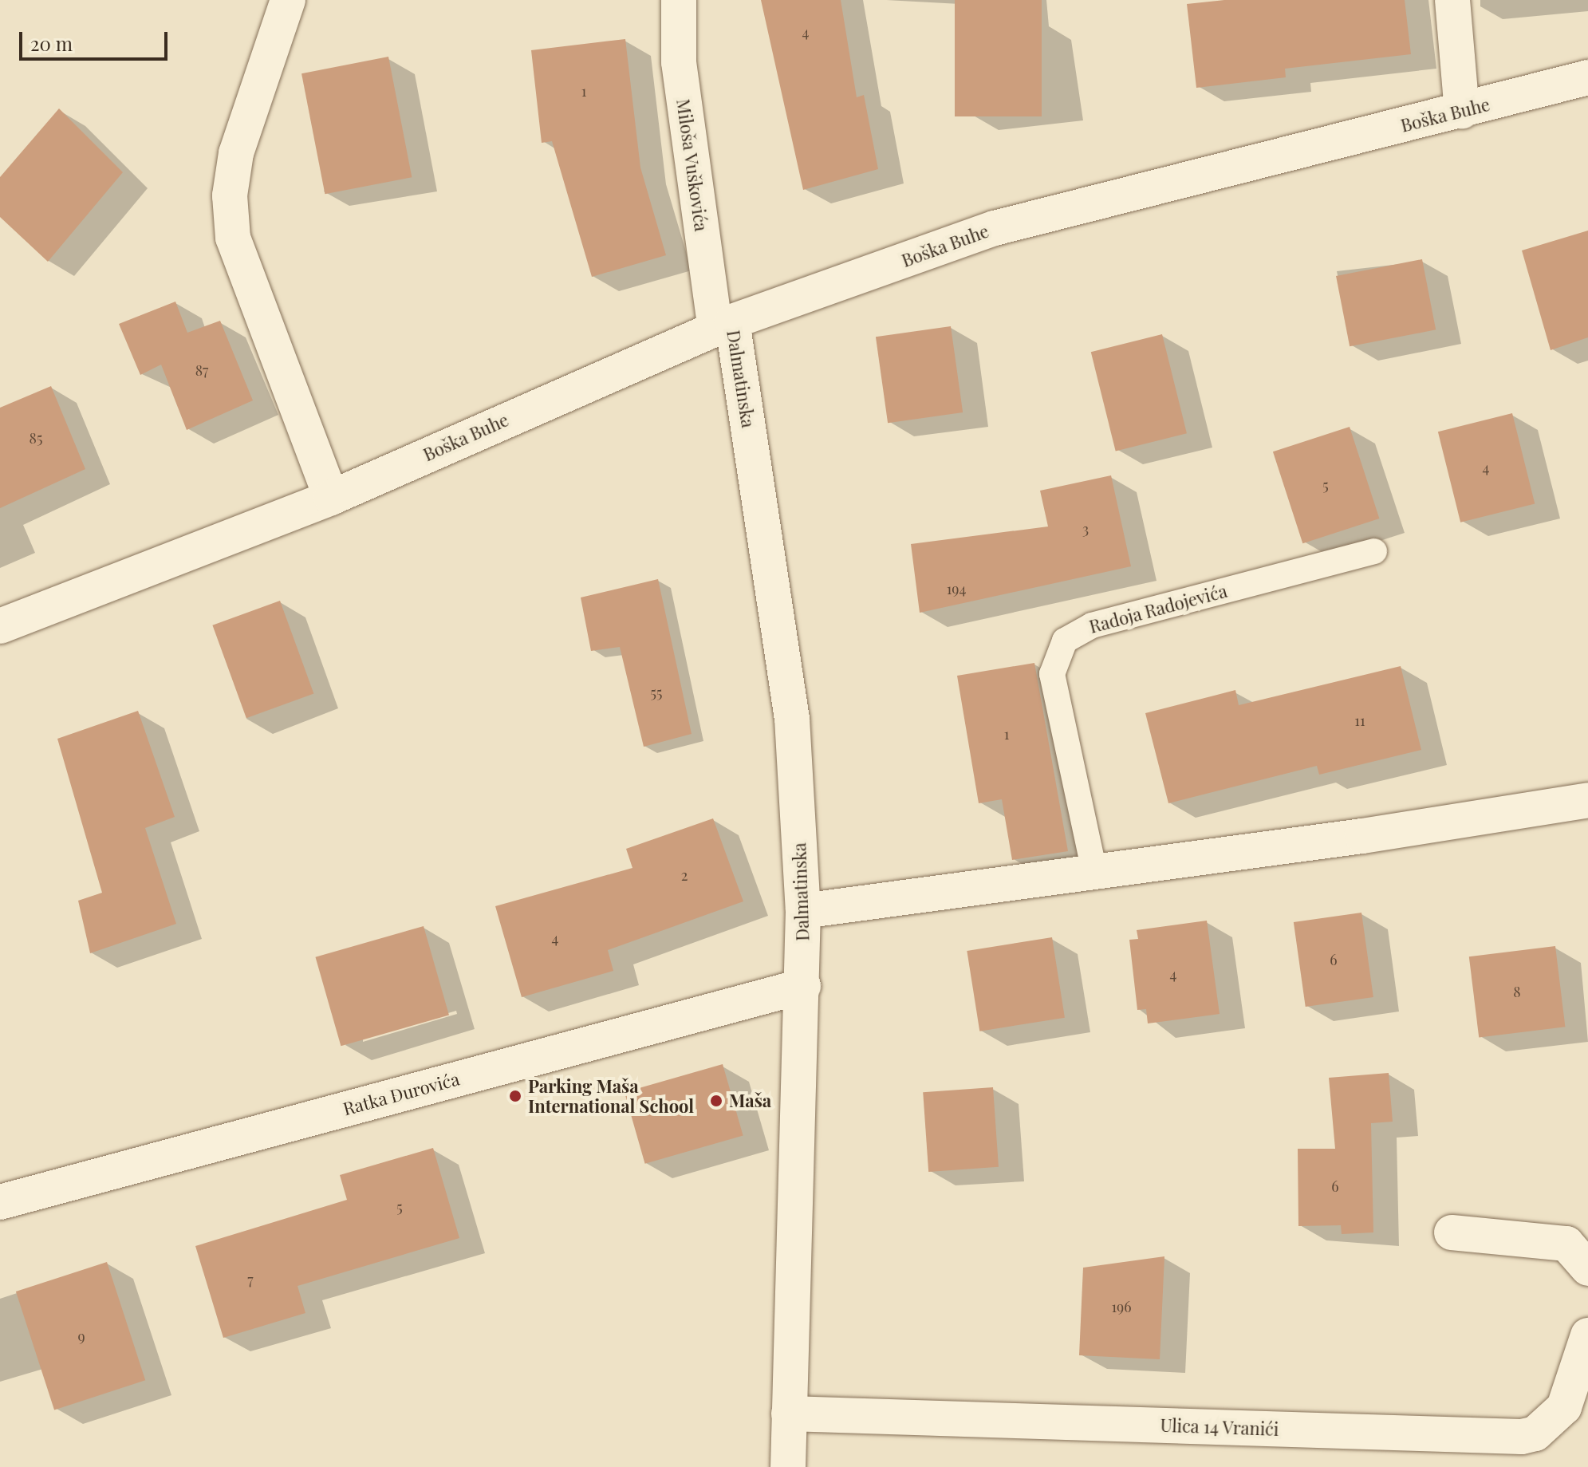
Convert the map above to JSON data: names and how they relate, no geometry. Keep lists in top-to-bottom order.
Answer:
{
  "streets": {
    "street": [
      "Boška Buhe",
      "Miloša Vuškovića",
      "Dalmatinska",
      "Ratka Đurovića",
      "Ulica 14 Vranići"
    ],
    "lane": ["Radoja Radojevića"]
  },
  "crossings": [
    ["Boška Buhe", "Miloša Vuškovića"],
    ["Boška Buhe", "Dalmatinska"],
    ["Miloša Vuškovića", "Dalmatinska"],
    ["Dalmatinska", "Ratka Đurovića"],
    ["Dalmatinska", "Ulica 14 Vranići"]
  ],
  "places": ["Parking Maša International School", "Maša"],
  "house_numbers": [
    "4",
    "1",
    "87",
    "85",
    "4",
    "5",
    "3",
    "194",
    "55",
    "11",
    "1",
    "2",
    "4",
    "6",
    "4",
    "8",
    "6",
    "5",
    "7",
    "196",
    "9"
  ],
  "scale_bar": "20 m"
}
